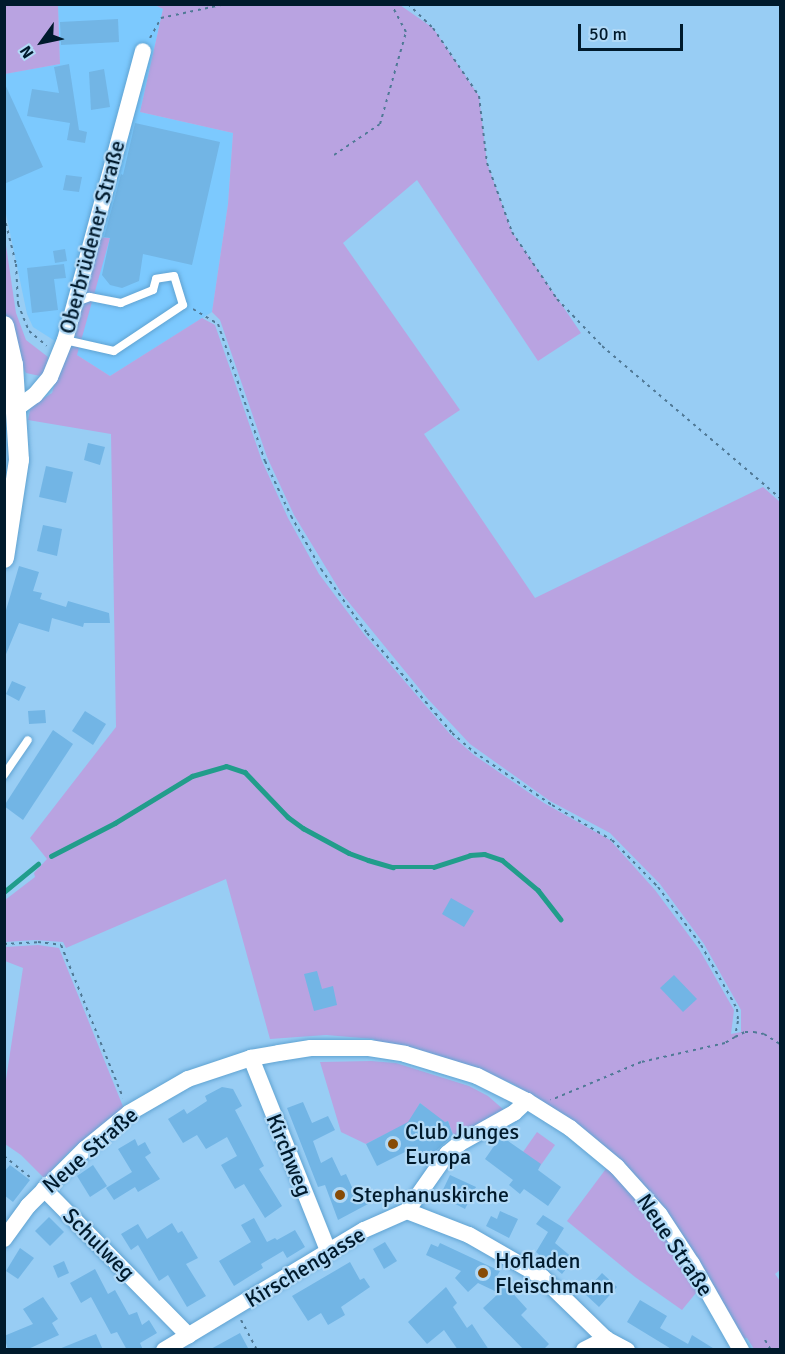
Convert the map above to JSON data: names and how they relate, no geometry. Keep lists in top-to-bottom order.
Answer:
{
  "streets": {
    "street": [
      "Oberbrüdener Straße",
      "Neue Straße",
      "Kirchweg",
      "Schulweg",
      "Kirschengasse"
    ]
  },
  "crossings": [
    ["Neue Straße", "Kirchweg"],
    ["Neue Straße", "Schulweg"],
    ["Kirchweg", "Kirschengasse"],
    ["Schulweg", "Kirschengasse"]
  ],
  "places": ["Club Junges Europa", "Stephanuskirche", "Hofladen Fleischmann"],
  "scale_bar": "50 m",
  "north": "bottom left"
}
